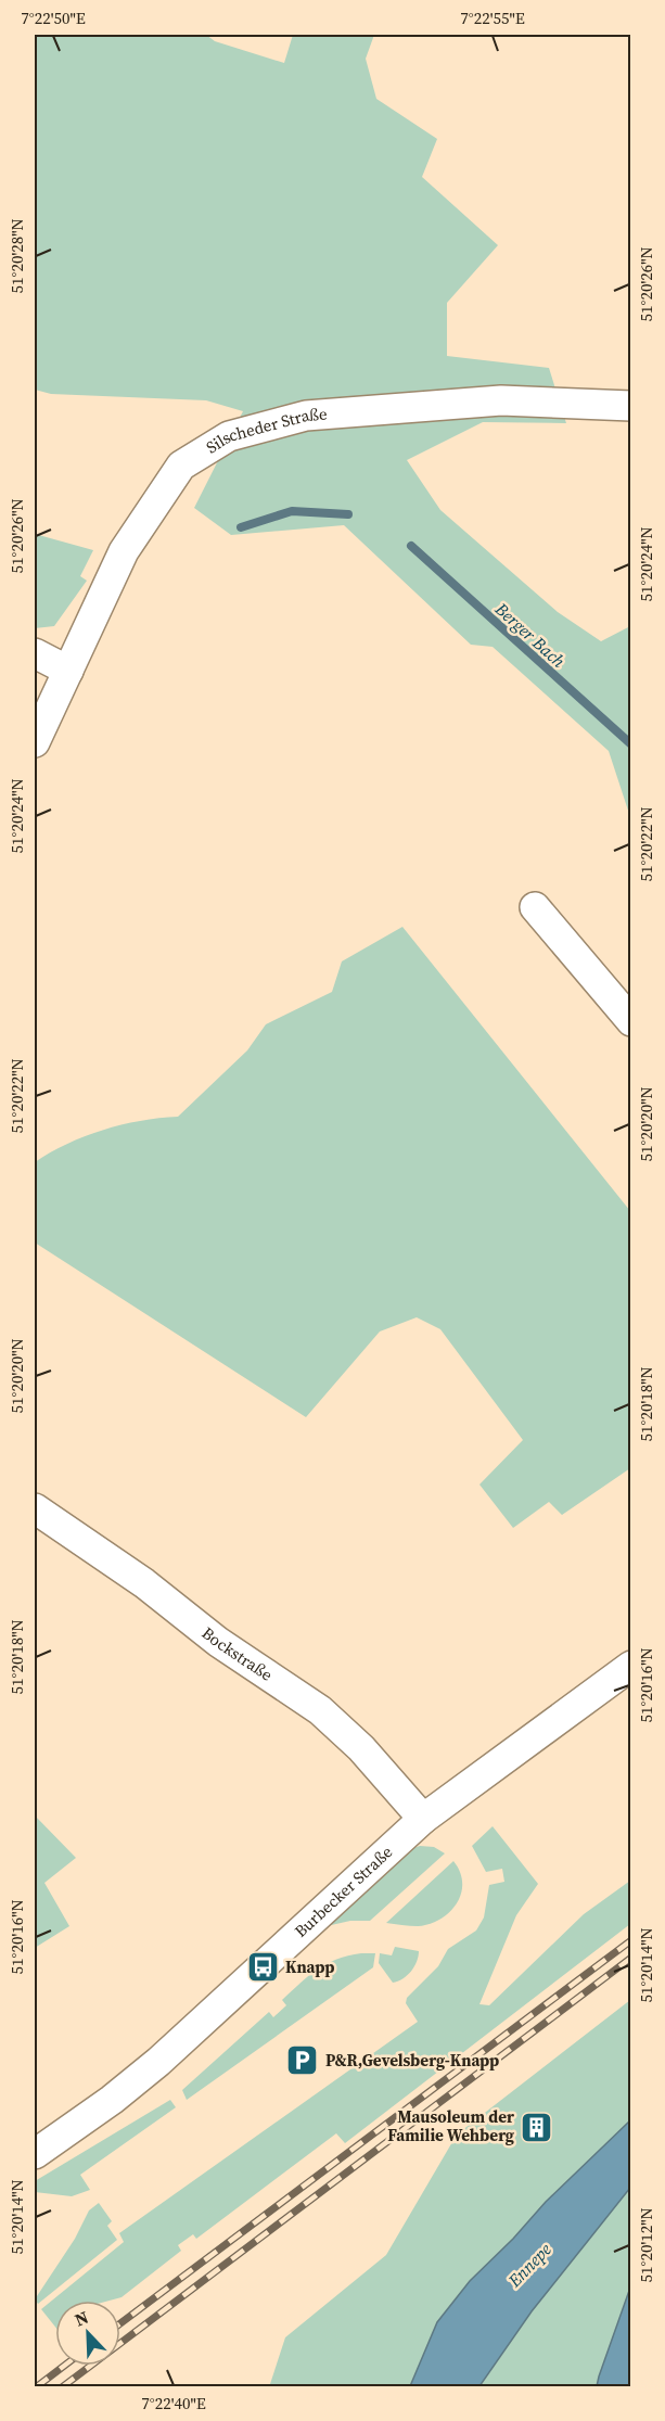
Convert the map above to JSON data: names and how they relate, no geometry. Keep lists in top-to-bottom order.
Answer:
{
  "streets": {
    "street": ["Silscheder Straße", "Bockstraße", "Burbecker Straße"]
  },
  "crossings": [
    ["Bockstraße", "Burbecker Straße"]
  ],
  "water": ["Berger Bach", "Ennepe"],
  "places": {
    "bus stop": ["Knapp"],
    "parking": ["P&R,Gevelsberg-Knapp"],
    "building": ["Mausoleum der Familie Wehberg"]
  },
  "north": "top left",
  "coordinates": [
    "7°22'50\"E",
    "7°22'55\"E",
    "51°20'28\"N",
    "51°20'26\"N",
    "51°20'24\"N",
    "51°20'22\"N",
    "51°20'20\"N",
    "51°20'18\"N",
    "51°20'16\"N",
    "51°20'14\"N",
    "51°20'12\"N",
    "7°22'40\"E"
  ]
}
